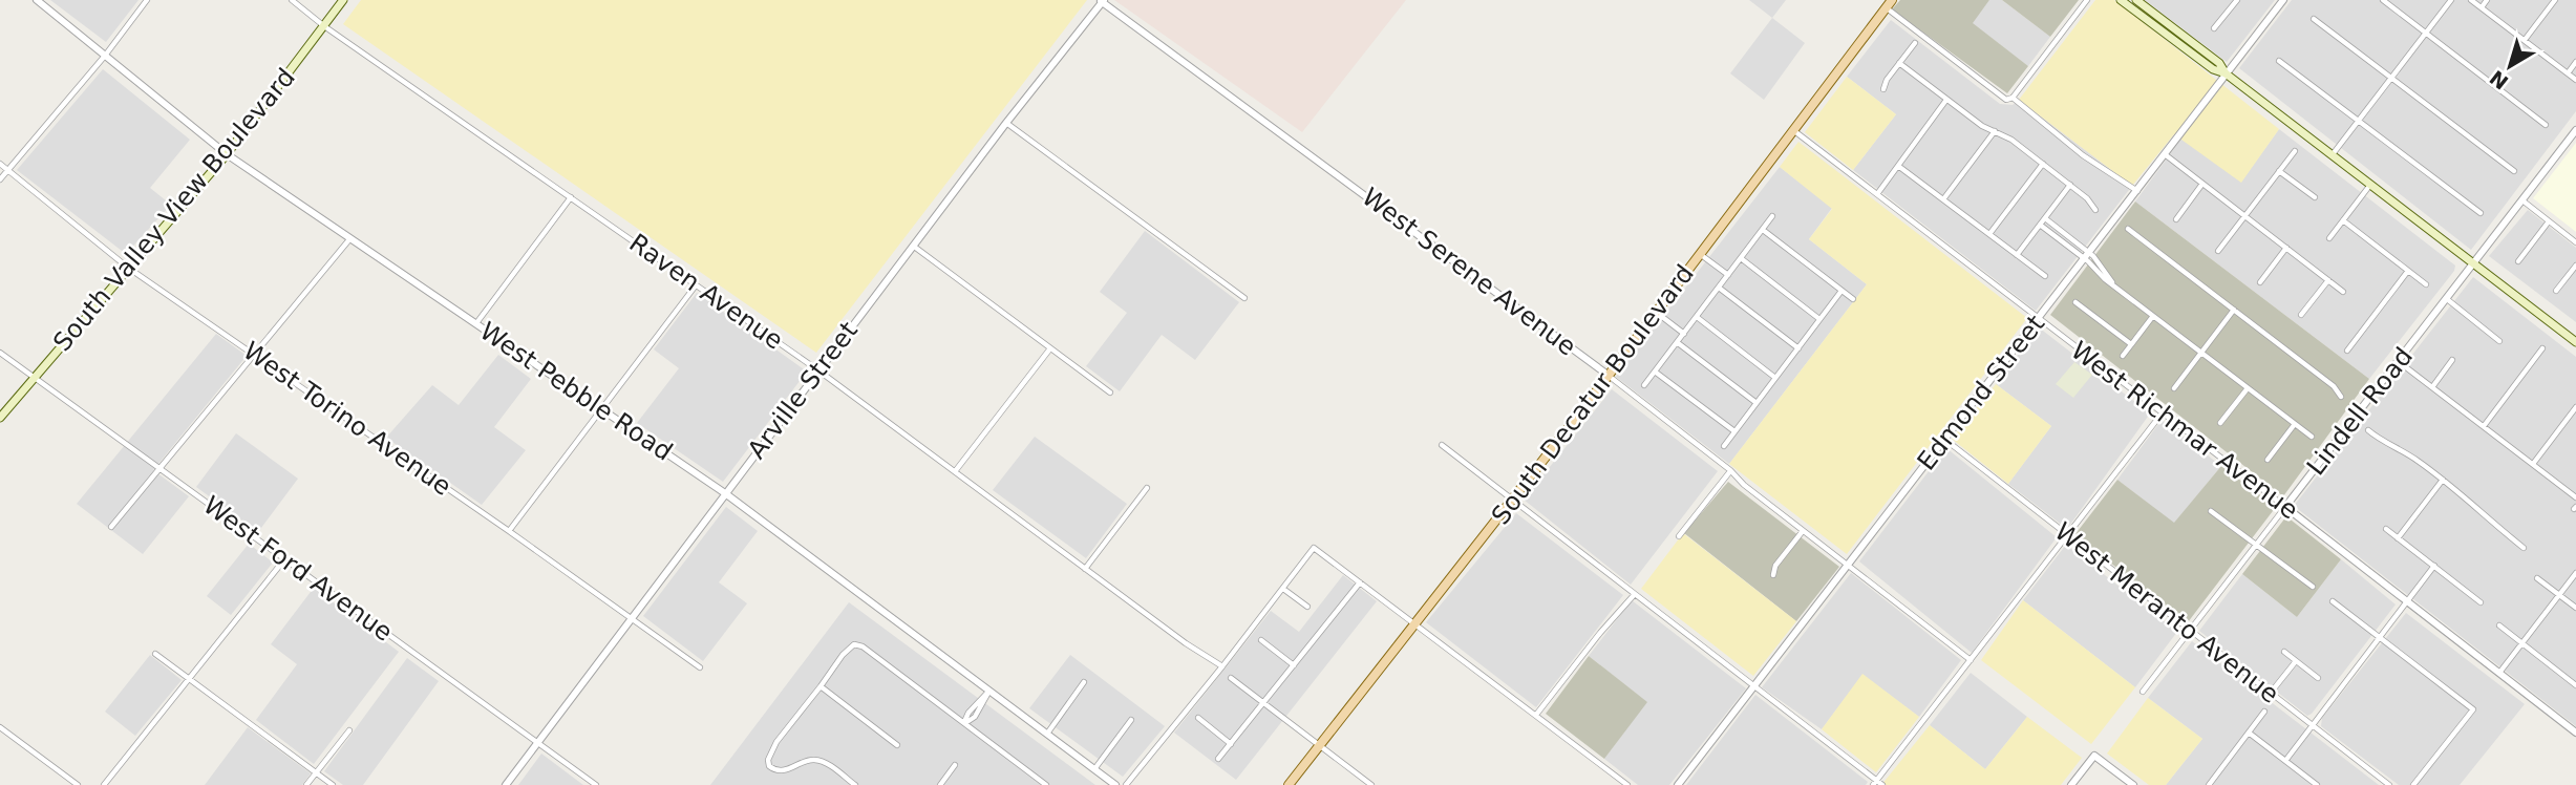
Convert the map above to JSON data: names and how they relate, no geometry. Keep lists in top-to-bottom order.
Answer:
{
  "streets": {
    "main road": ["South Valley View Boulevard", "South Decatur Boulevard"],
    "street": [
      "West Serene Avenue",
      "Raven Avenue",
      "Arville Street",
      "West Pebble Road",
      "Edmond Street",
      "Lindell Road",
      "West Torino Avenue",
      "West Richmar Avenue",
      "West Ford Avenue",
      "West Meranto Avenue"
    ]
  },
  "crossings": [
    ["South Valley View Boulevard", "Raven Avenue"],
    ["South Valley View Boulevard", "West Pebble Road"],
    ["South Valley View Boulevard", "West Torino Avenue"],
    ["South Valley View Boulevard", "West Ford Avenue"],
    ["West Serene Avenue", "Arville Street"],
    ["West Serene Avenue", "Edmond Street"],
    ["West Serene Avenue", "South Decatur Boulevard"],
    ["Raven Avenue", "Arville Street"],
    ["Arville Street", "West Pebble Road"],
    ["Arville Street", "West Torino Avenue"],
    ["Arville Street", "West Ford Avenue"],
    ["Edmond Street", "West Richmar Avenue"],
    ["Edmond Street", "West Meranto Avenue"],
    ["South Decatur Boulevard", "West Richmar Avenue"],
    ["Lindell Road", "West Richmar Avenue"],
    ["Lindell Road", "West Meranto Avenue"]
  ],
  "north": "bottom left"
}
